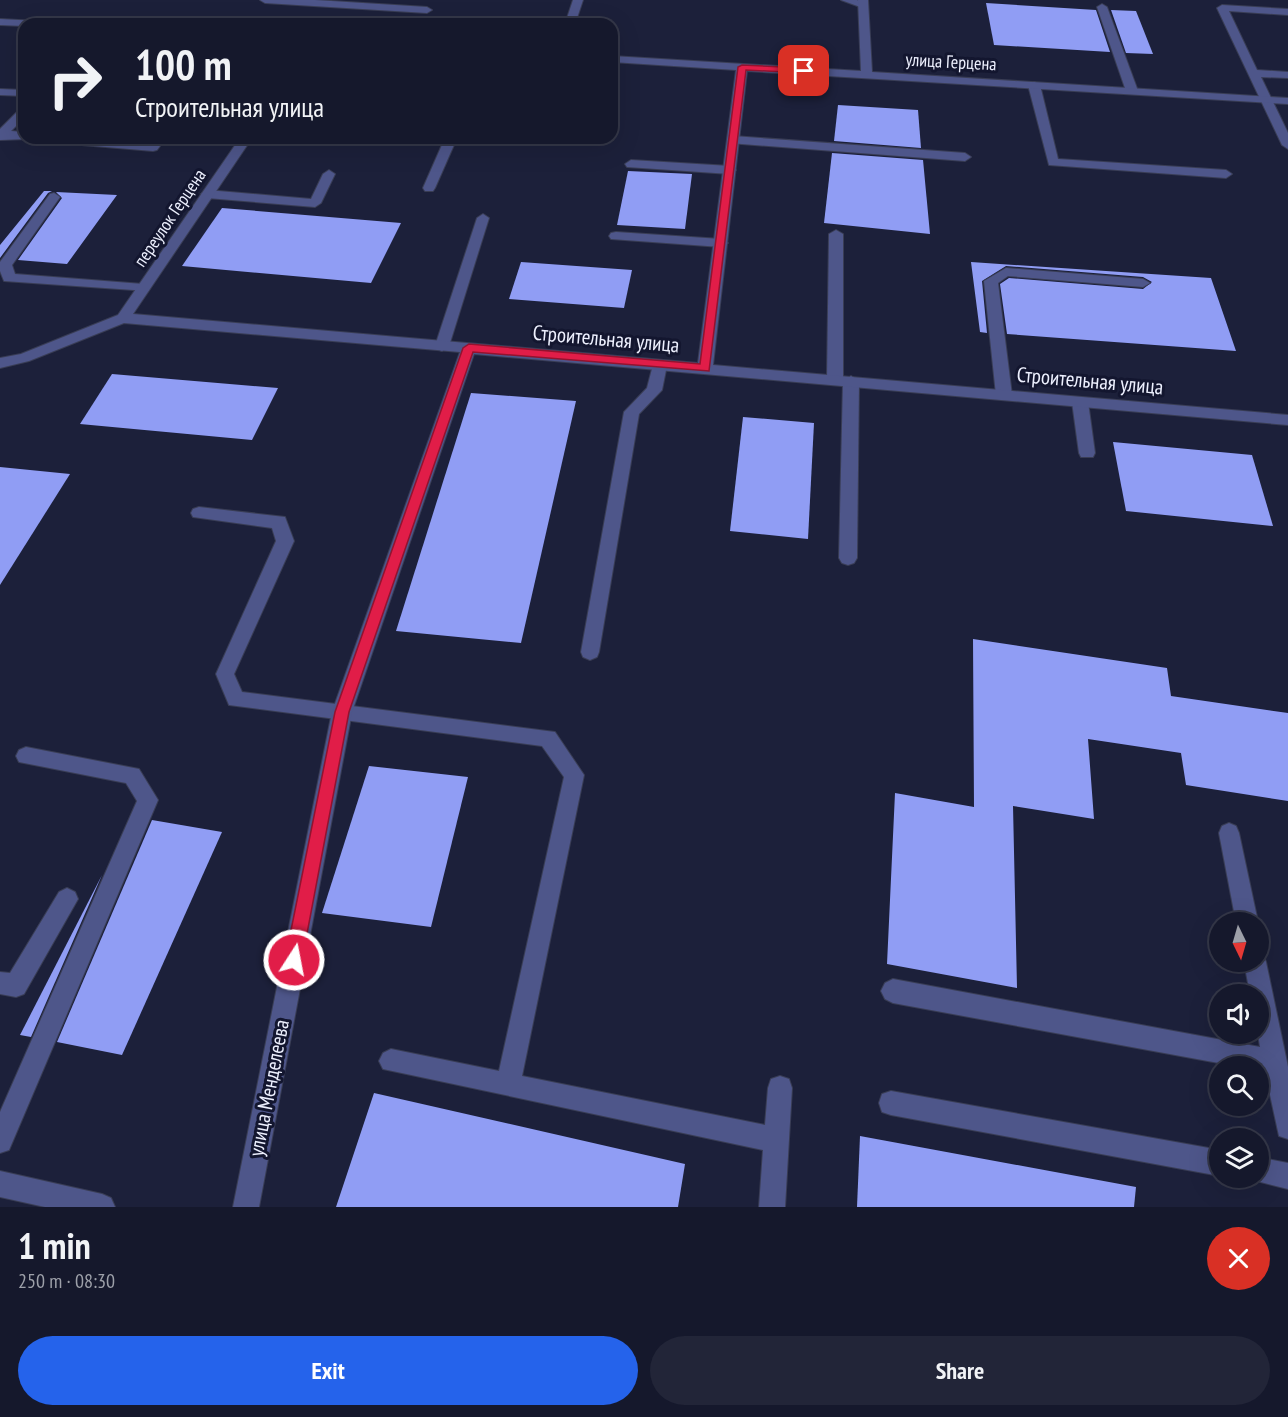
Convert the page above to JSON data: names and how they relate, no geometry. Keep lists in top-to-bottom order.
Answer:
{
  "streets": {
    "street": [
      "улица Герцена",
      "переулок Герцена",
      "Строительная улица",
      "улица Менделеева"
    ]
  },
  "crossings": [
    ["переулок Герцена", "Строительная улица"],
    ["Строительная улица", "улица Менделеева"]
  ],
  "north": "bottom",
  "page": {
    "turn": ["100 m", "Строительная улица"],
    "heading": ["1 min", "250 m · 08:30"],
    "buttons": ["Exit", "Share"]
  }
}
